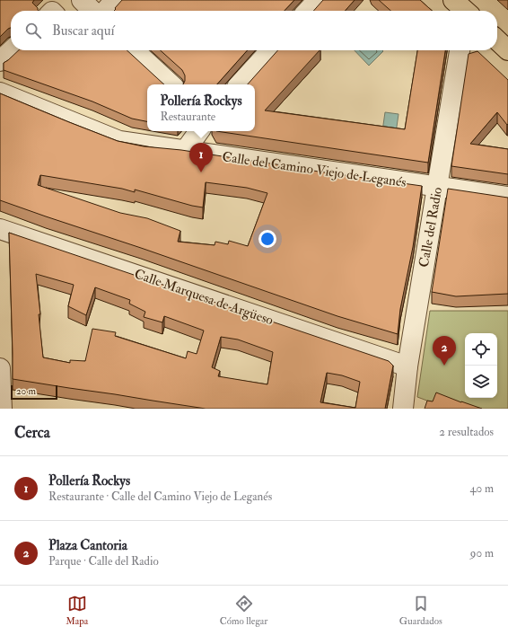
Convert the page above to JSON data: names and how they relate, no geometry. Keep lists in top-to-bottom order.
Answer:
{
  "streets": {
    "street": ["Calle del Camino Viejo de Leganés", "Calle del Radio", "Calle Marquesa de Argüeso"]
  },
  "crossings": [
    ["Calle del Camino Viejo de Leganés", "Calle del Radio"],
    ["Calle del Radio", "Calle Marquesa de Argüeso"]
  ],
  "scale_bar": "20 m",
  "page": {
    "search": "Buscar aquí",
    "popup": ["Pollería Rockys", "Restaurante"],
    "pins": ["1", "2"],
    "scale": "20 m",
    "heading": ["Cerca", "2 resultados"],
    "list": [
      {
        "mark": "1",
        "name": "Pollería Rockys",
        "note": "Restaurante · Calle del Camino Viejo de Leganés",
        "value": "40 m"
      },
      {
        "mark": "2",
        "name": "Plaza Cantoria",
        "note": "Parque · Calle del Radio",
        "value": "90 m"
      }
    ],
    "nav": ["Mapa", "Cómo llegar", "Guardados"]
  }
}
